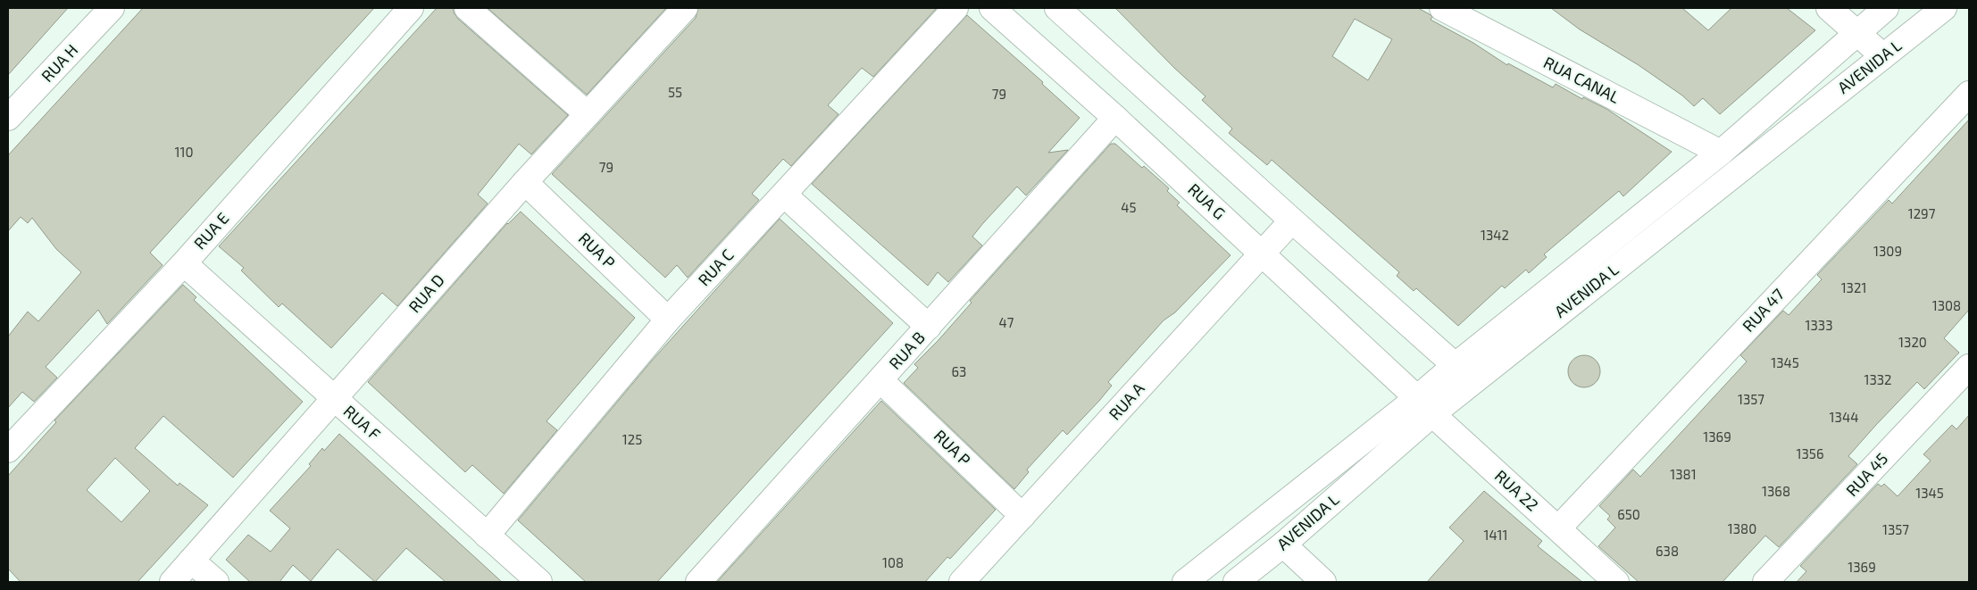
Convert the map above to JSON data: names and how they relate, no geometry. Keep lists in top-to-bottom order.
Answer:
{
  "streets": {
    "street": [
      "RUA H",
      "AVENIDA L",
      "RUA CANAL",
      "RUA G",
      "RUA E",
      "RUA P",
      "RUA C",
      "RUA D",
      "RUA 47",
      "RUA B",
      "RUA A",
      "RUA F",
      "RUA 45",
      "RUA 22"
    ]
  },
  "crossings": [
    ["AVENIDA L", "RUA CANAL"],
    ["AVENIDA L", "RUA G"],
    ["AVENIDA L", "RUA 22"],
    ["RUA G", "RUA B"],
    ["RUA G", "RUA A"],
    ["RUA G", "RUA 22"],
    ["RUA E", "RUA F"],
    ["RUA P", "RUA C"],
    ["RUA P", "RUA D"],
    ["RUA P", "RUA B"],
    ["RUA P", "RUA A"],
    ["RUA C", "RUA F"],
    ["RUA D", "RUA F"],
    ["RUA 47", "RUA 22"]
  ],
  "house_numbers": [
    "55",
    "79",
    "110",
    "79",
    "45",
    "1297",
    "1342",
    "1309",
    "1321",
    "1308",
    "47",
    "1333",
    "1320",
    "1345",
    "63",
    "1332",
    "1357",
    "1344",
    "1369",
    "125",
    "1356",
    "1381",
    "1368",
    "1345",
    "650",
    "1380",
    "1357",
    "1411",
    "638",
    "108",
    "1369"
  ]
}
